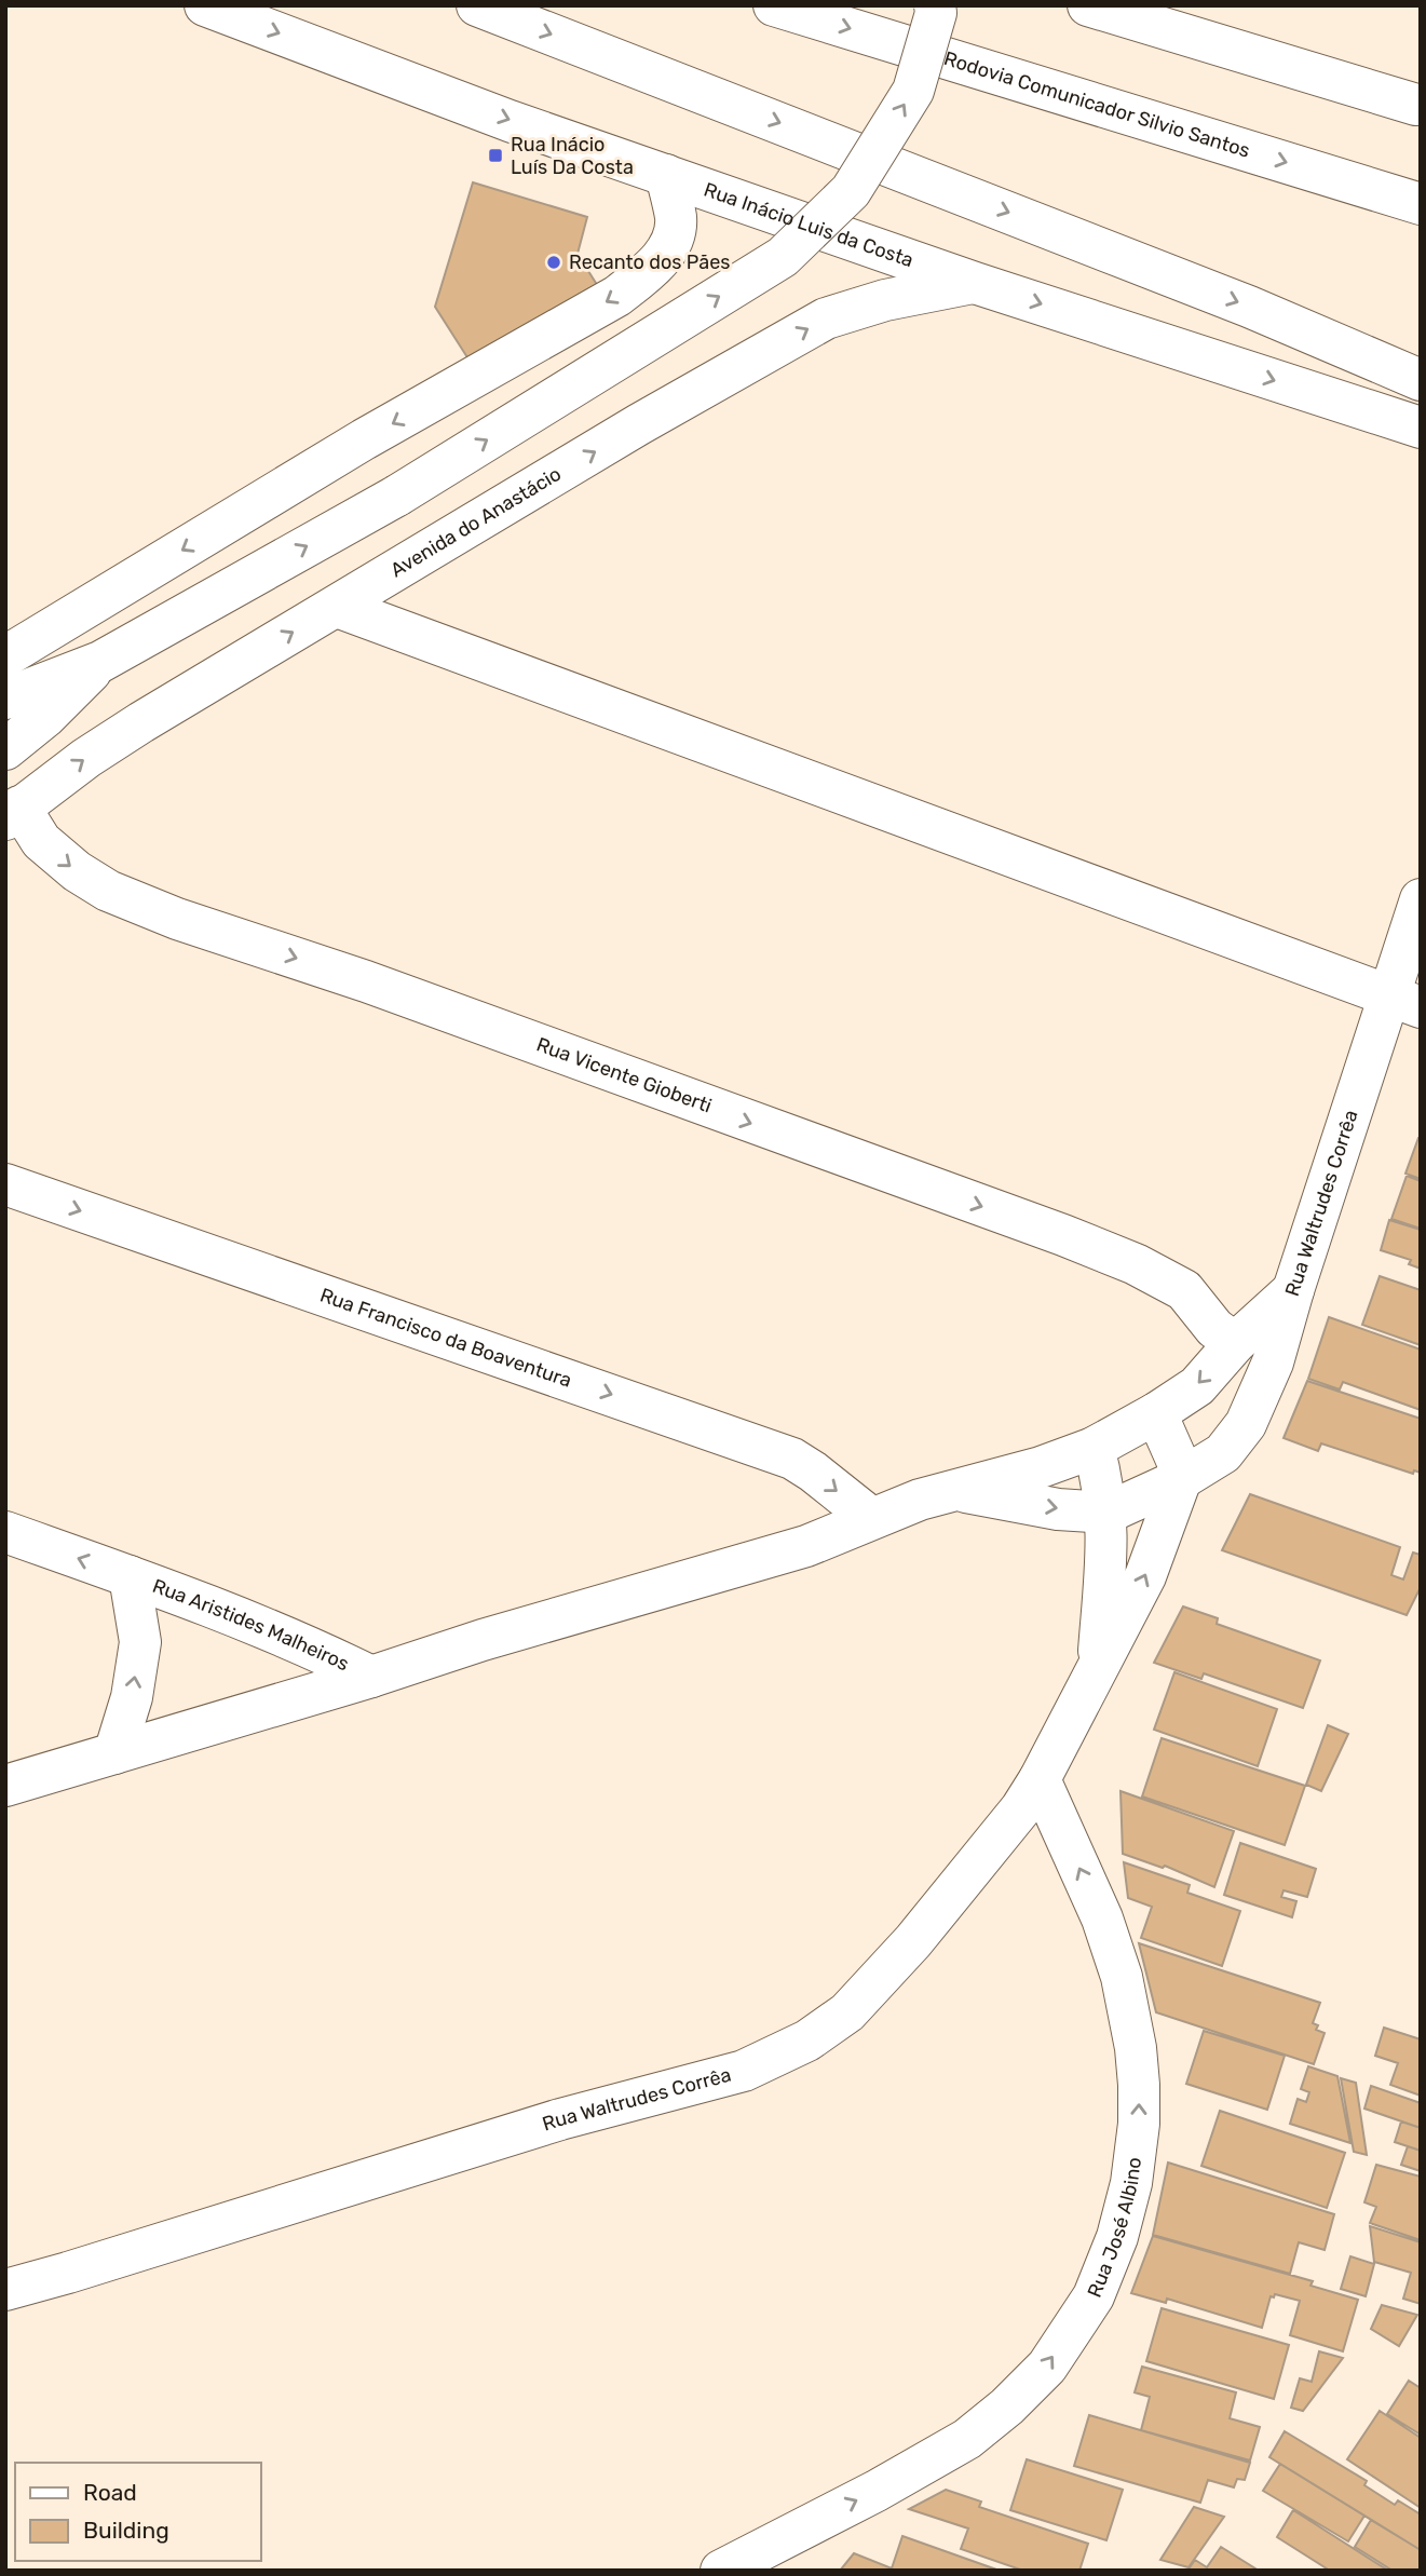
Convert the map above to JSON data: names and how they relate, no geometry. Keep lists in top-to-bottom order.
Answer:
{
  "streets": {
    "main road": [
      "Rodovia Comunicador Silvio Santos",
      "Rua Inácio Luis da Costa",
      "Avenida do Anastácio",
      "Rua Vicente Gioberti",
      "Rua Waltrudes Corrêa",
      "Rua Francisco da Boaventura",
      "Rua Aristides Malheiros",
      "Rua José Albino"
    ]
  },
  "crossings": [
    ["Rua Inácio Luis da Costa", "Avenida do Anastácio"],
    ["Avenida do Anastácio", "Rua Vicente Gioberti"],
    ["Rua Waltrudes Corrêa", "Rua José Albino"]
  ],
  "one_way": ["Rua Francisco da Boaventura", "Rua José Albino"],
  "places": {
    "transit": ["Rua Inácio Luís Da Costa"],
    "other": ["Recanto dos Pães"]
  },
  "legend": ["Road", "Building"]
}
